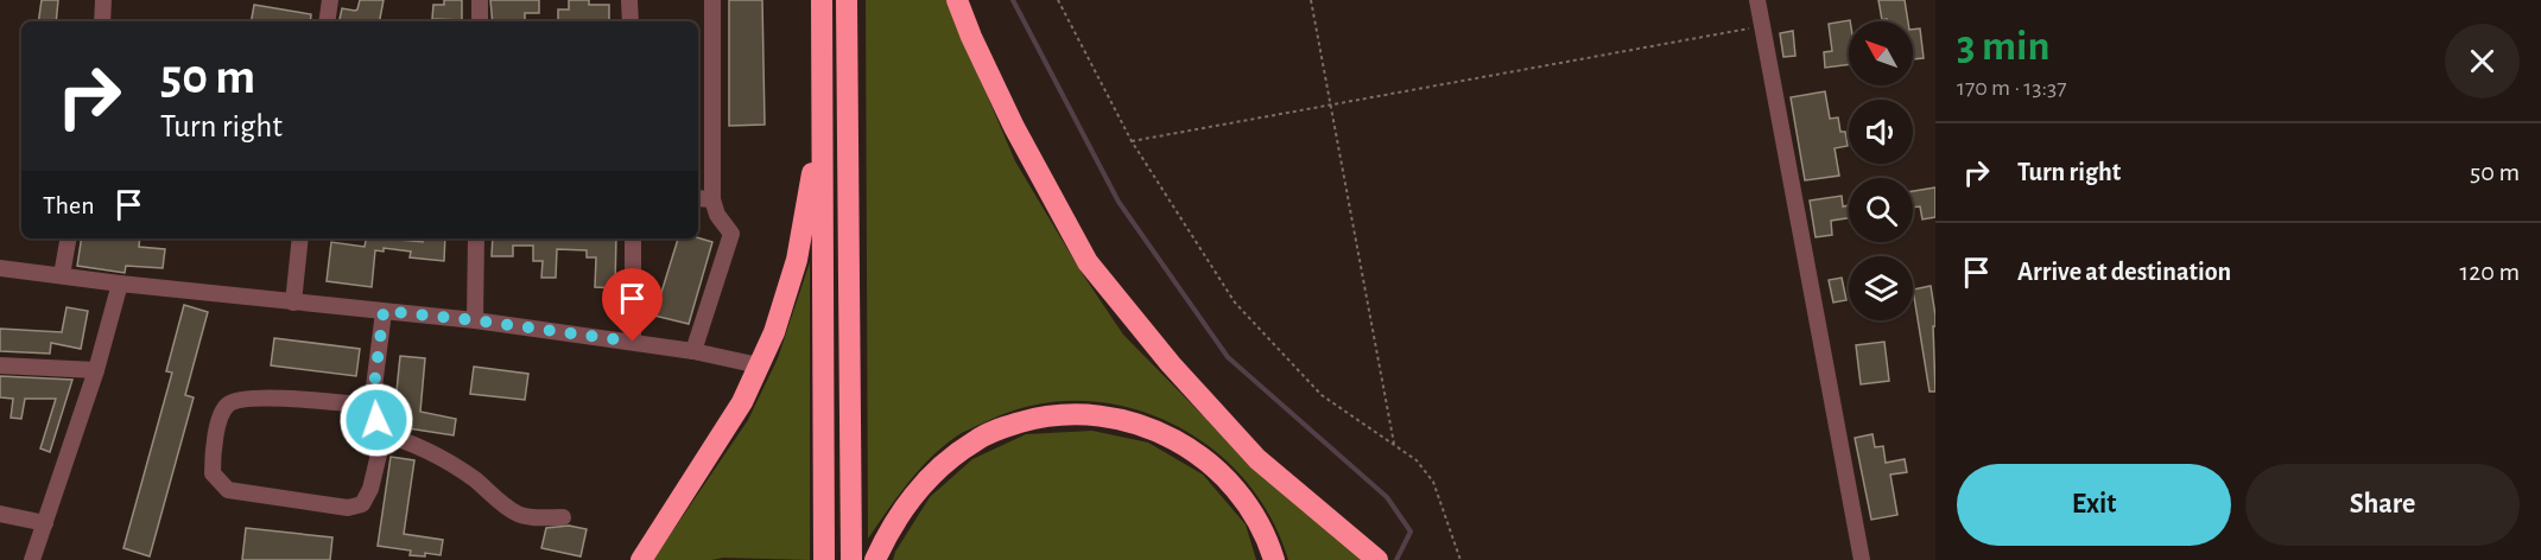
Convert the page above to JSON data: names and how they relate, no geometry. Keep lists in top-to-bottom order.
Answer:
{
  "north": "top left",
  "page": {
    "heading": ["3 min", "170 m · 13:37"],
    "turn": ["50 m", "Turn right"],
    "list": [
      {
        "name": "Turn right",
        "value": "50 m"
      },
      {
        "name": "Arrive at destination",
        "value": "120 m"
      }
    ],
    "then": "Then",
    "buttons": ["Exit", "Share"]
  }
}
